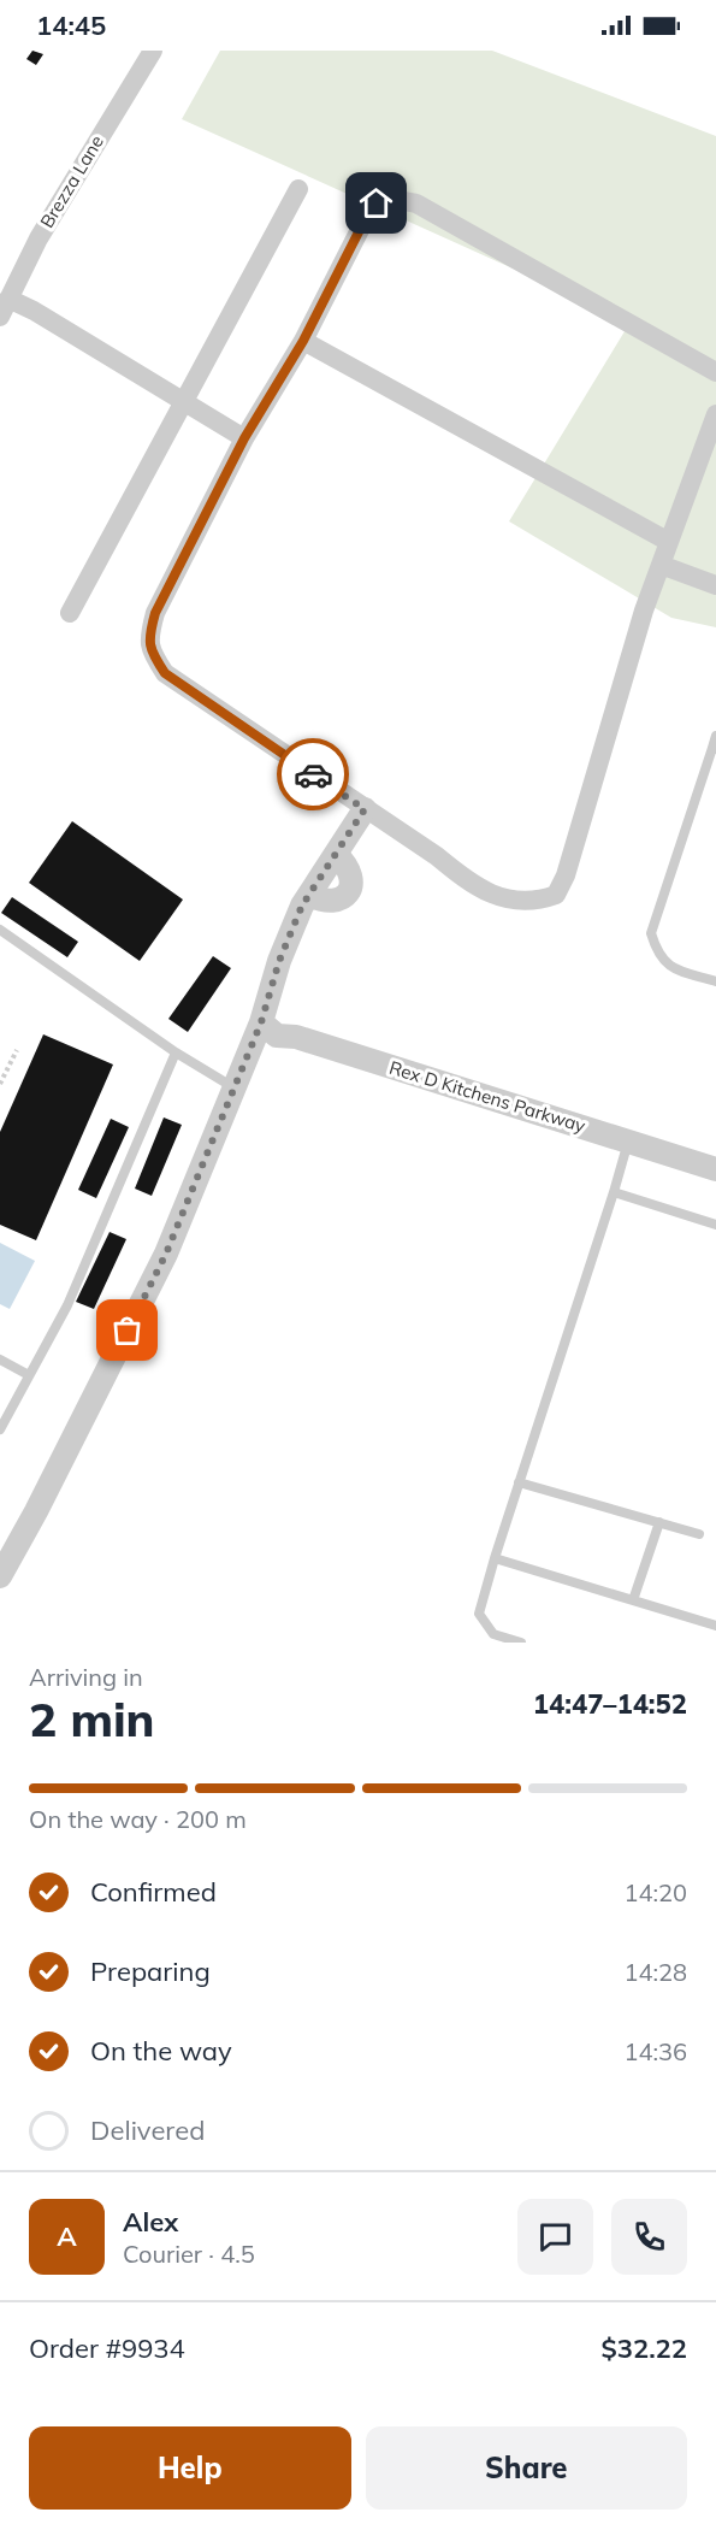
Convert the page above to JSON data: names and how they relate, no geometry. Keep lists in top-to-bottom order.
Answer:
{
  "streets": {
    "street": ["Brezza Lane", "Rex D Kitchens Parkway"]
  },
  "page": {
    "status": "14:45",
    "heading": ["2 min", "Arriving in", "14:47–14:52"],
    "panel": [
      "Alex",
      "Courier · 4.5",
      "Order #9934",
      "$32.22"
    ],
    "bar": "On the way · 200 m",
    "list": [
      ["Confirmed", "14:20"],
      ["Preparing", "14:28"],
      ["On the way", "14:36"],
      "Delivered"
    ],
    "round": "A",
    "buttons": ["Help", "Share"]
  }
}
